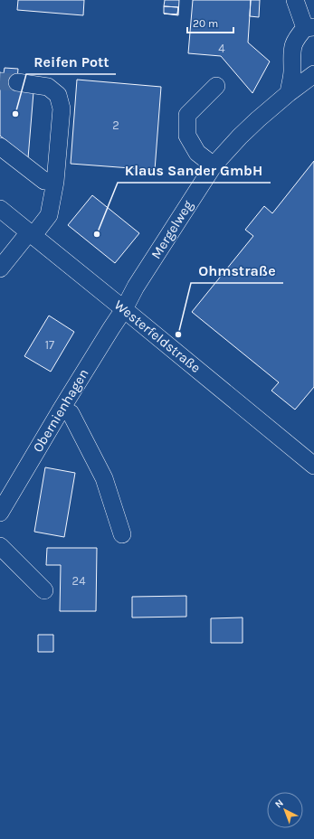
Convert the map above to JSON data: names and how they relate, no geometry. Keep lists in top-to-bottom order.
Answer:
{
  "streets": {
    "street": ["Mergelweg", "Westerfeldstraße", "Obernienhagen"]
  },
  "crossings": [
    ["Mergelweg", "Westerfeldstraße"],
    ["Mergelweg", "Obernienhagen"],
    ["Westerfeldstraße", "Obernienhagen"]
  ],
  "places": ["Reifen Pott", "Klaus Sander GmbH", "Ohmstraße"],
  "house_numbers": [
    "4",
    "2",
    "17",
    "24"
  ],
  "scale_bar": "20 m",
  "north": "top left"
}
